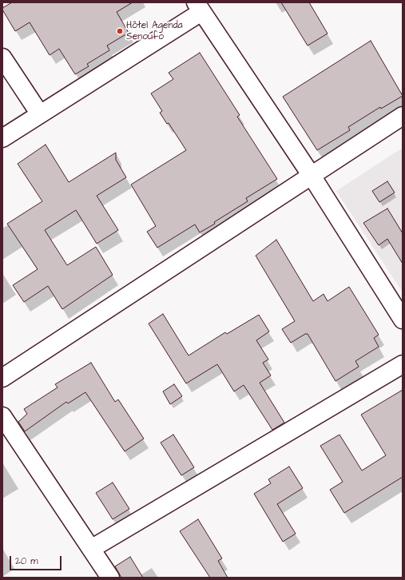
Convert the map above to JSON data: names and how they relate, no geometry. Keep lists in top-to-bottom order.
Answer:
{
  "places": ["Hôtel Agenda Senoufo"],
  "scale_bar": "20 m"
}
